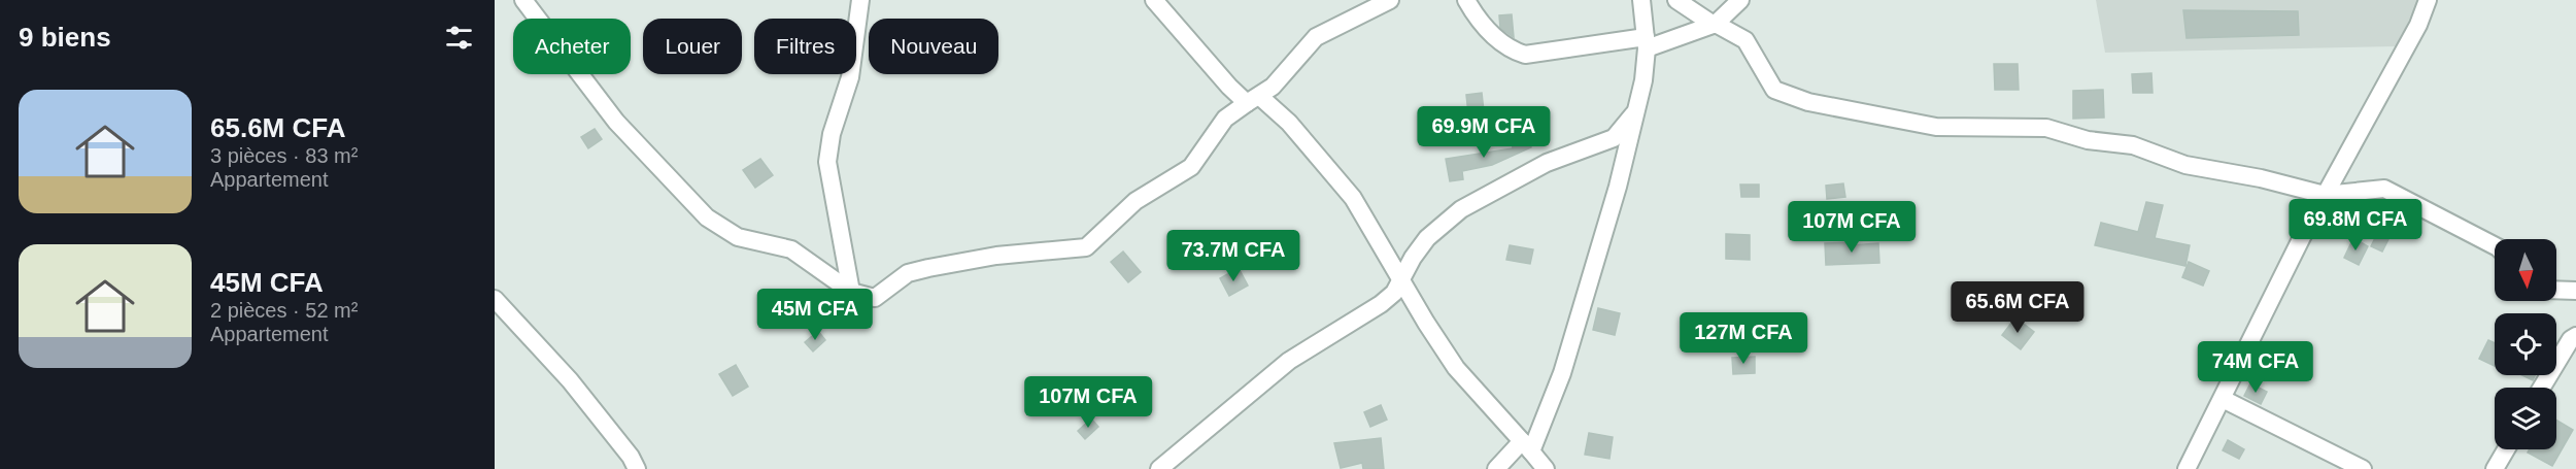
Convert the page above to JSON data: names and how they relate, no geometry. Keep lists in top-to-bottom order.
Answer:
{
  "north": "bottom",
  "page": {
    "heading": "9 biens",
    "chip": [
      "Acheter",
      "Louer",
      "Filtres",
      "Nouveau"
    ],
    "list": [
      {
        "name": "65.6M CFA",
        "note": "3 pièces · 83 m² · Appartement"
      },
      {
        "name": "45M CFA",
        "note": "2 pièces · 52 m² · Appartement"
      }
    ],
    "price": [
      "69.9M CFA",
      "69.8M CFA",
      "107M CFA",
      "73.7M CFA",
      "65.6M CFA",
      "45M CFA",
      "127M CFA",
      "74M CFA",
      "107M CFA"
    ]
  }
}
